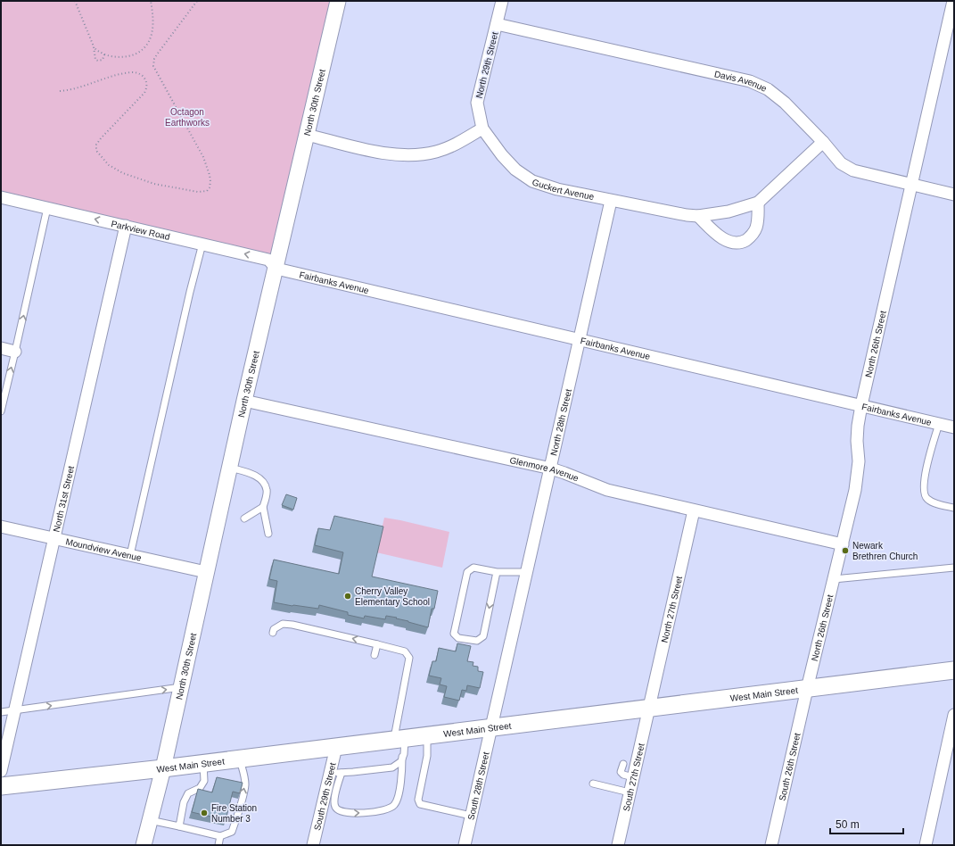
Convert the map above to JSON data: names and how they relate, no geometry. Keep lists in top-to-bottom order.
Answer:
{
  "streets": {
    "main road": ["West Main Street"],
    "street": [
      "North 29th Street",
      "Davis Avenue",
      "North 30th Street",
      "Guckert Avenue",
      "Parkview Road",
      "Fairbanks Avenue",
      "North 26th Street",
      "North 28th Street",
      "Glenmore Avenue",
      "North 31st Street",
      "Moundview Avenue",
      "North 27th Street",
      "South 26th Street",
      "South 27th Street",
      "South 28th Street",
      "South 29th Street"
    ]
  },
  "crossings": [
    ["North 29th Street", "Davis Avenue"],
    ["North 29th Street", "Guckert Avenue"],
    ["Davis Avenue", "Guckert Avenue"],
    ["Davis Avenue", "North 26th Street"],
    ["North 30th Street", "Parkview Road"],
    ["North 30th Street", "Fairbanks Avenue"],
    ["North 30th Street", "Glenmore Avenue"],
    ["North 30th Street", "Moundview Avenue"],
    ["North 30th Street", "West Main Street"],
    ["Guckert Avenue", "North 28th Street"],
    ["Parkview Road", "Fairbanks Avenue"],
    ["Parkview Road", "North 31st Street"],
    ["Fairbanks Avenue", "North 26th Street"],
    ["Fairbanks Avenue", "North 28th Street"],
    ["North 26th Street", "Glenmore Avenue"],
    ["North 26th Street", "West Main Street"],
    ["North 26th Street", "South 26th Street"],
    ["North 28th Street", "Glenmore Avenue"],
    ["North 28th Street", "West Main Street"],
    ["North 28th Street", "South 28th Street"],
    ["Glenmore Avenue", "North 27th Street"],
    ["North 31st Street", "Moundview Avenue"],
    ["North 27th Street", "West Main Street"],
    ["North 27th Street", "South 27th Street"],
    ["West Main Street", "South 26th Street"],
    ["West Main Street", "South 27th Street"],
    ["West Main Street", "South 28th Street"],
    ["West Main Street", "South 29th Street"]
  ],
  "one_way": ["Parkview Road"],
  "parks": ["Octagon Earthworks"],
  "places": ["Newark Brethren Church", "Cherry Valley Elementary School", "Fire Station Number 3"],
  "scale_bar": "50 m"
}
